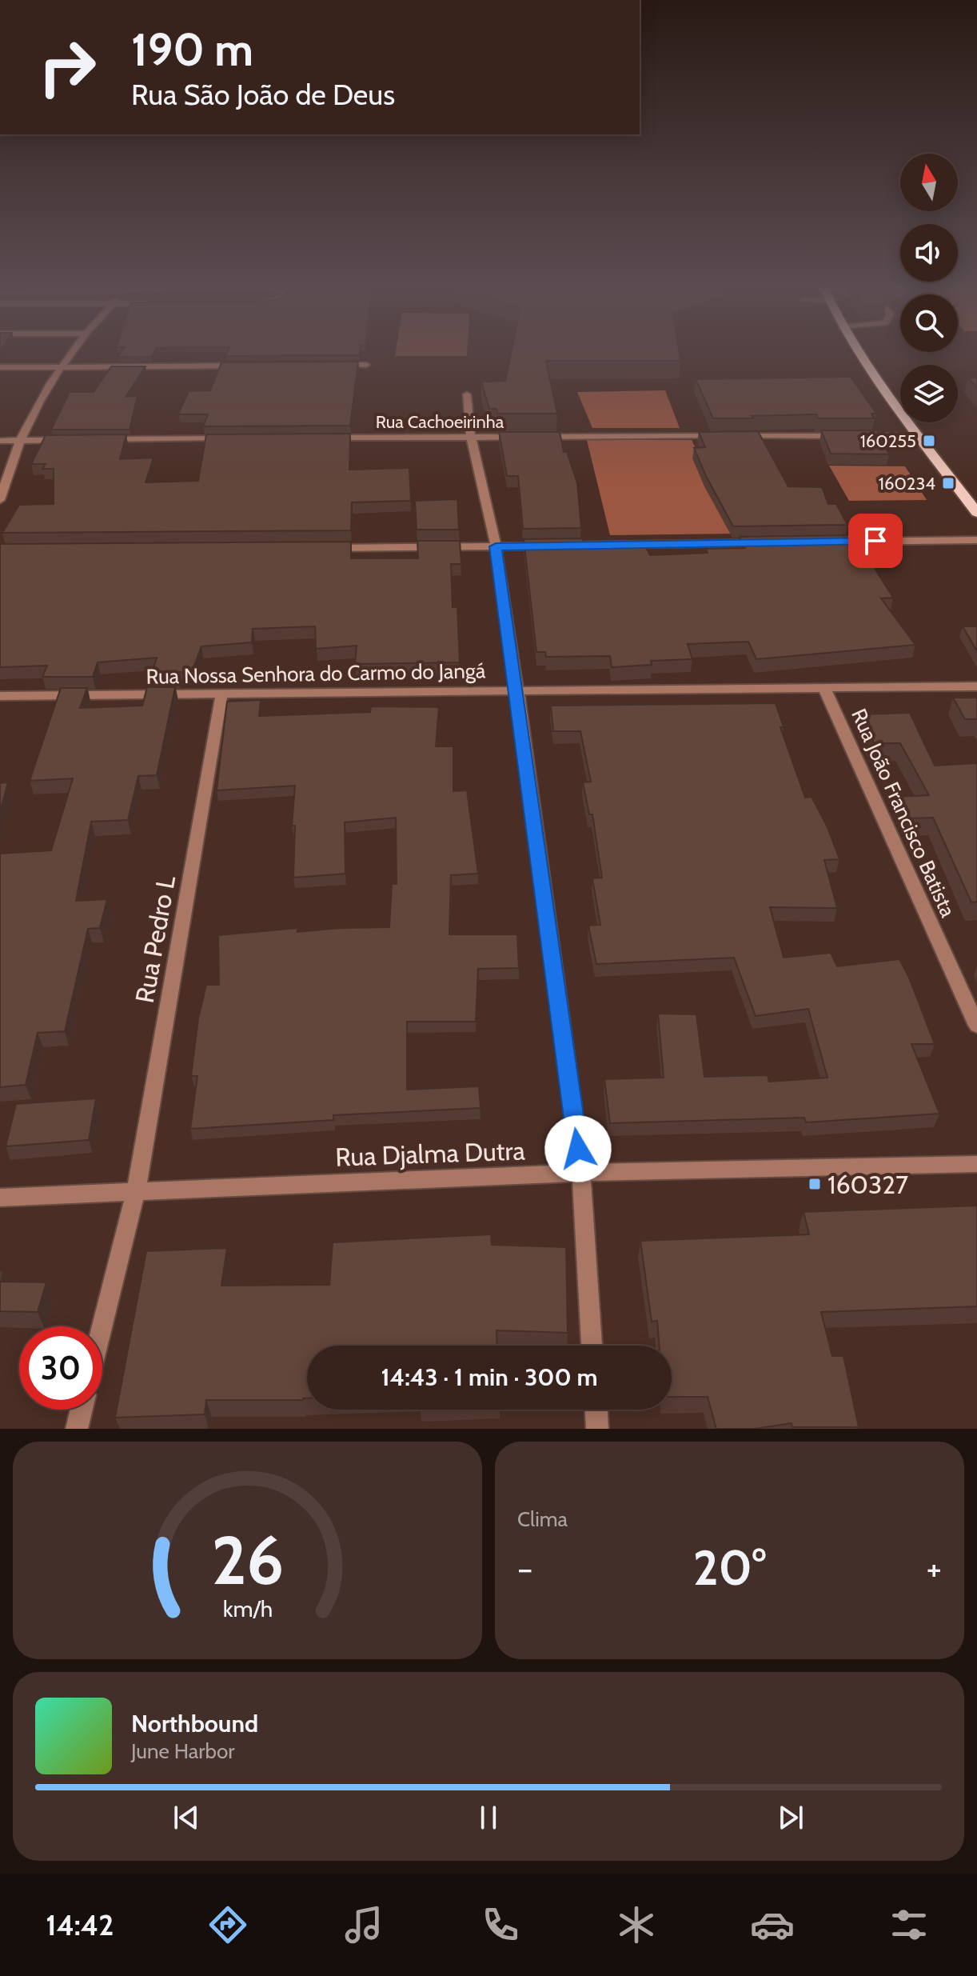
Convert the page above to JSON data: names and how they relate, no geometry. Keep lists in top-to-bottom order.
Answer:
{
  "streets": {
    "street": [
      "Rua Cachoeirinha",
      "Rua Nossa Senhora do Carmo do Jangá",
      "Rua João Francisco Batista",
      "Rua Pedro L",
      "Rua Djalma Dutra"
    ]
  },
  "crossings": [
    ["Rua Nossa Senhora do Carmo do Jangá", "Rua João Francisco Batista"],
    ["Rua Nossa Senhora do Carmo do Jangá", "Rua Pedro L"],
    ["Rua Pedro L", "Rua Djalma Dutra"]
  ],
  "places": {
    "transit": ["160255", "160234", "160327"]
  },
  "north": "top",
  "page": {
    "turn": ["190 m", "Rua São João de Deus"],
    "limit": "30",
    "trip": "14:43 · 1 min · 300 m",
    "tile": "Clima",
    "heat": ["−", "20°", "+"],
    "song": ["Northbound", "June Harbor"],
    "tabs": "14:42",
    "gauge": ["26", "km/h"]
  }
}
